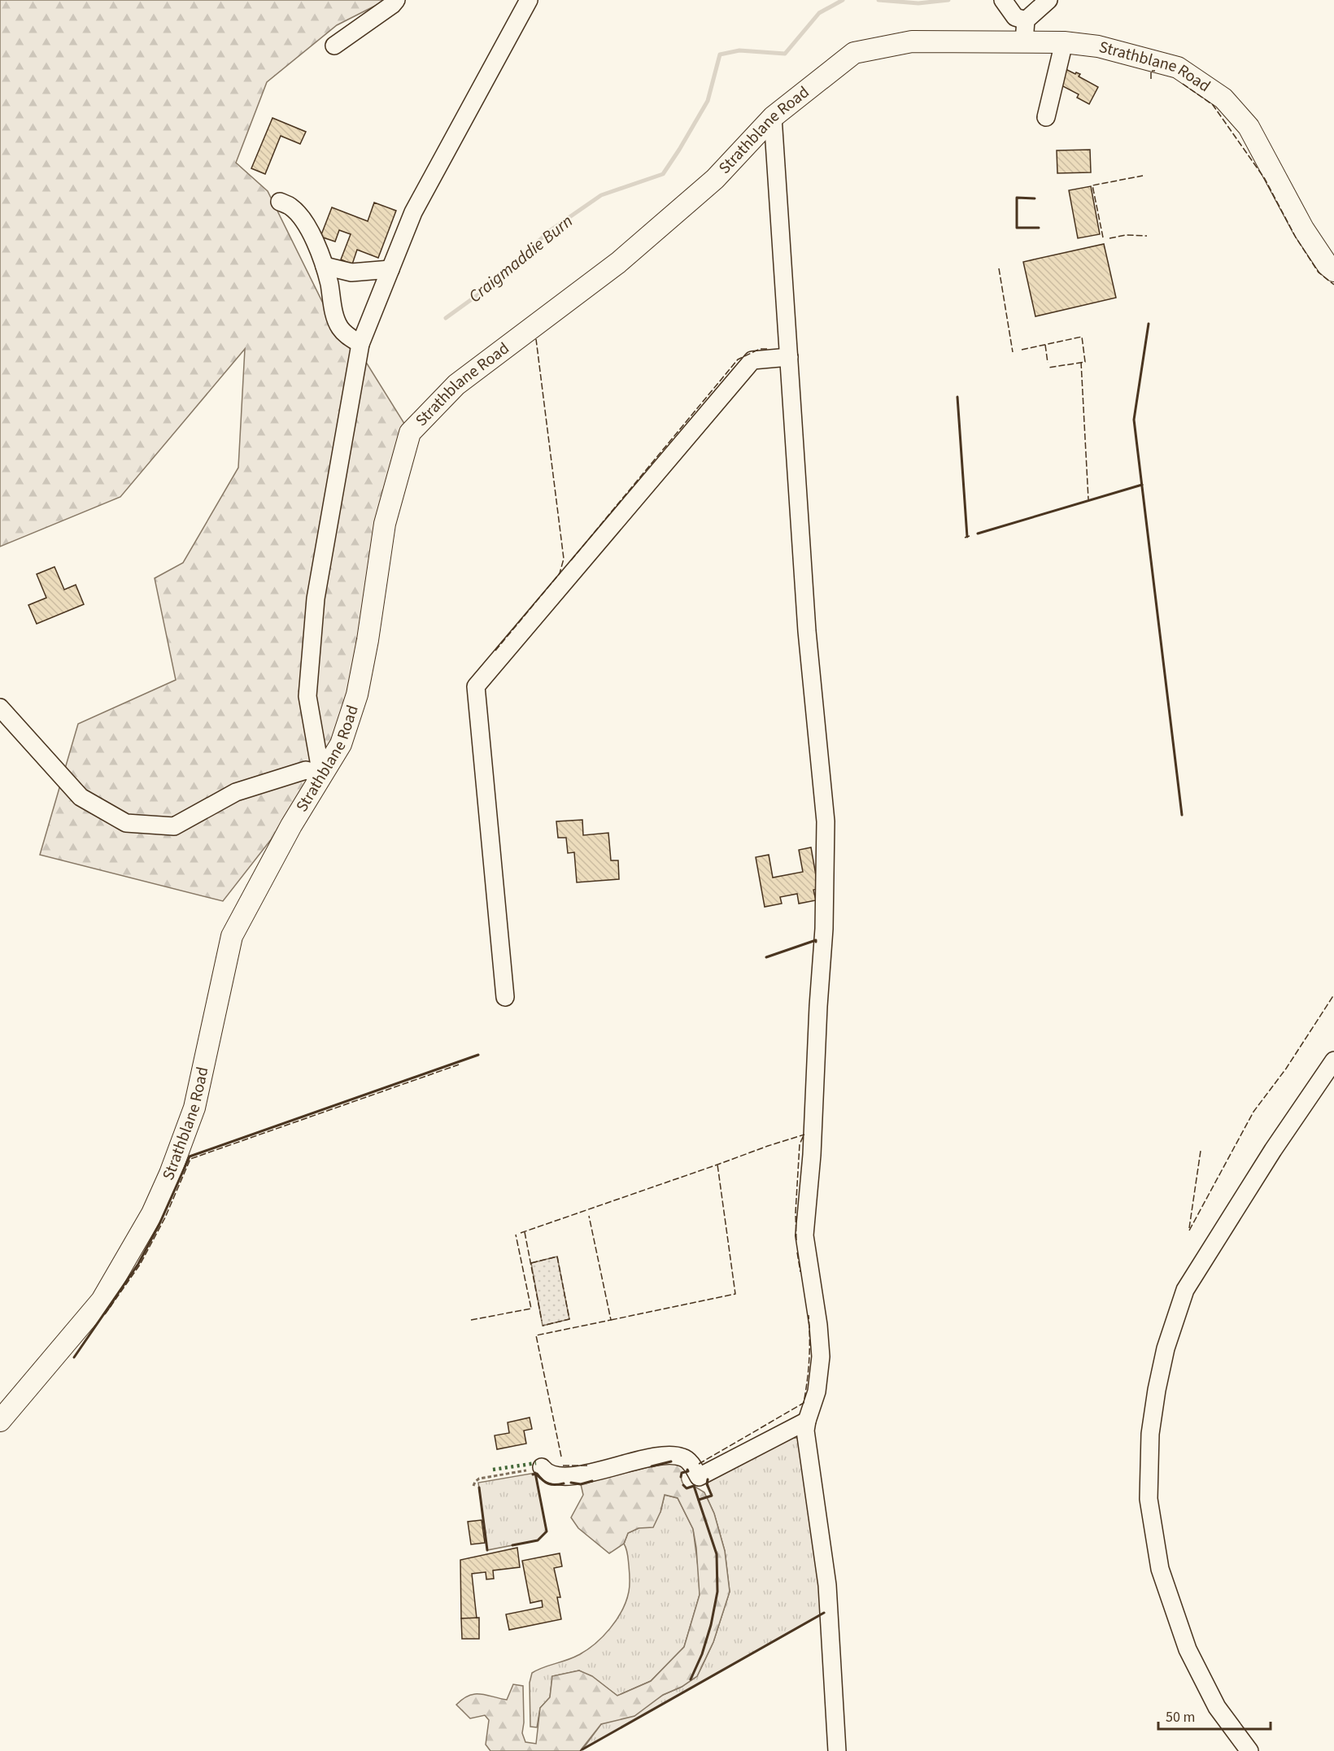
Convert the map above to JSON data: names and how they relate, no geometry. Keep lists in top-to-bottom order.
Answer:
{
  "streets": {
    "main road": ["Strathblane Road"]
  },
  "water": ["Craigmaddie Burn"],
  "scale_bar": "50 m"
}
